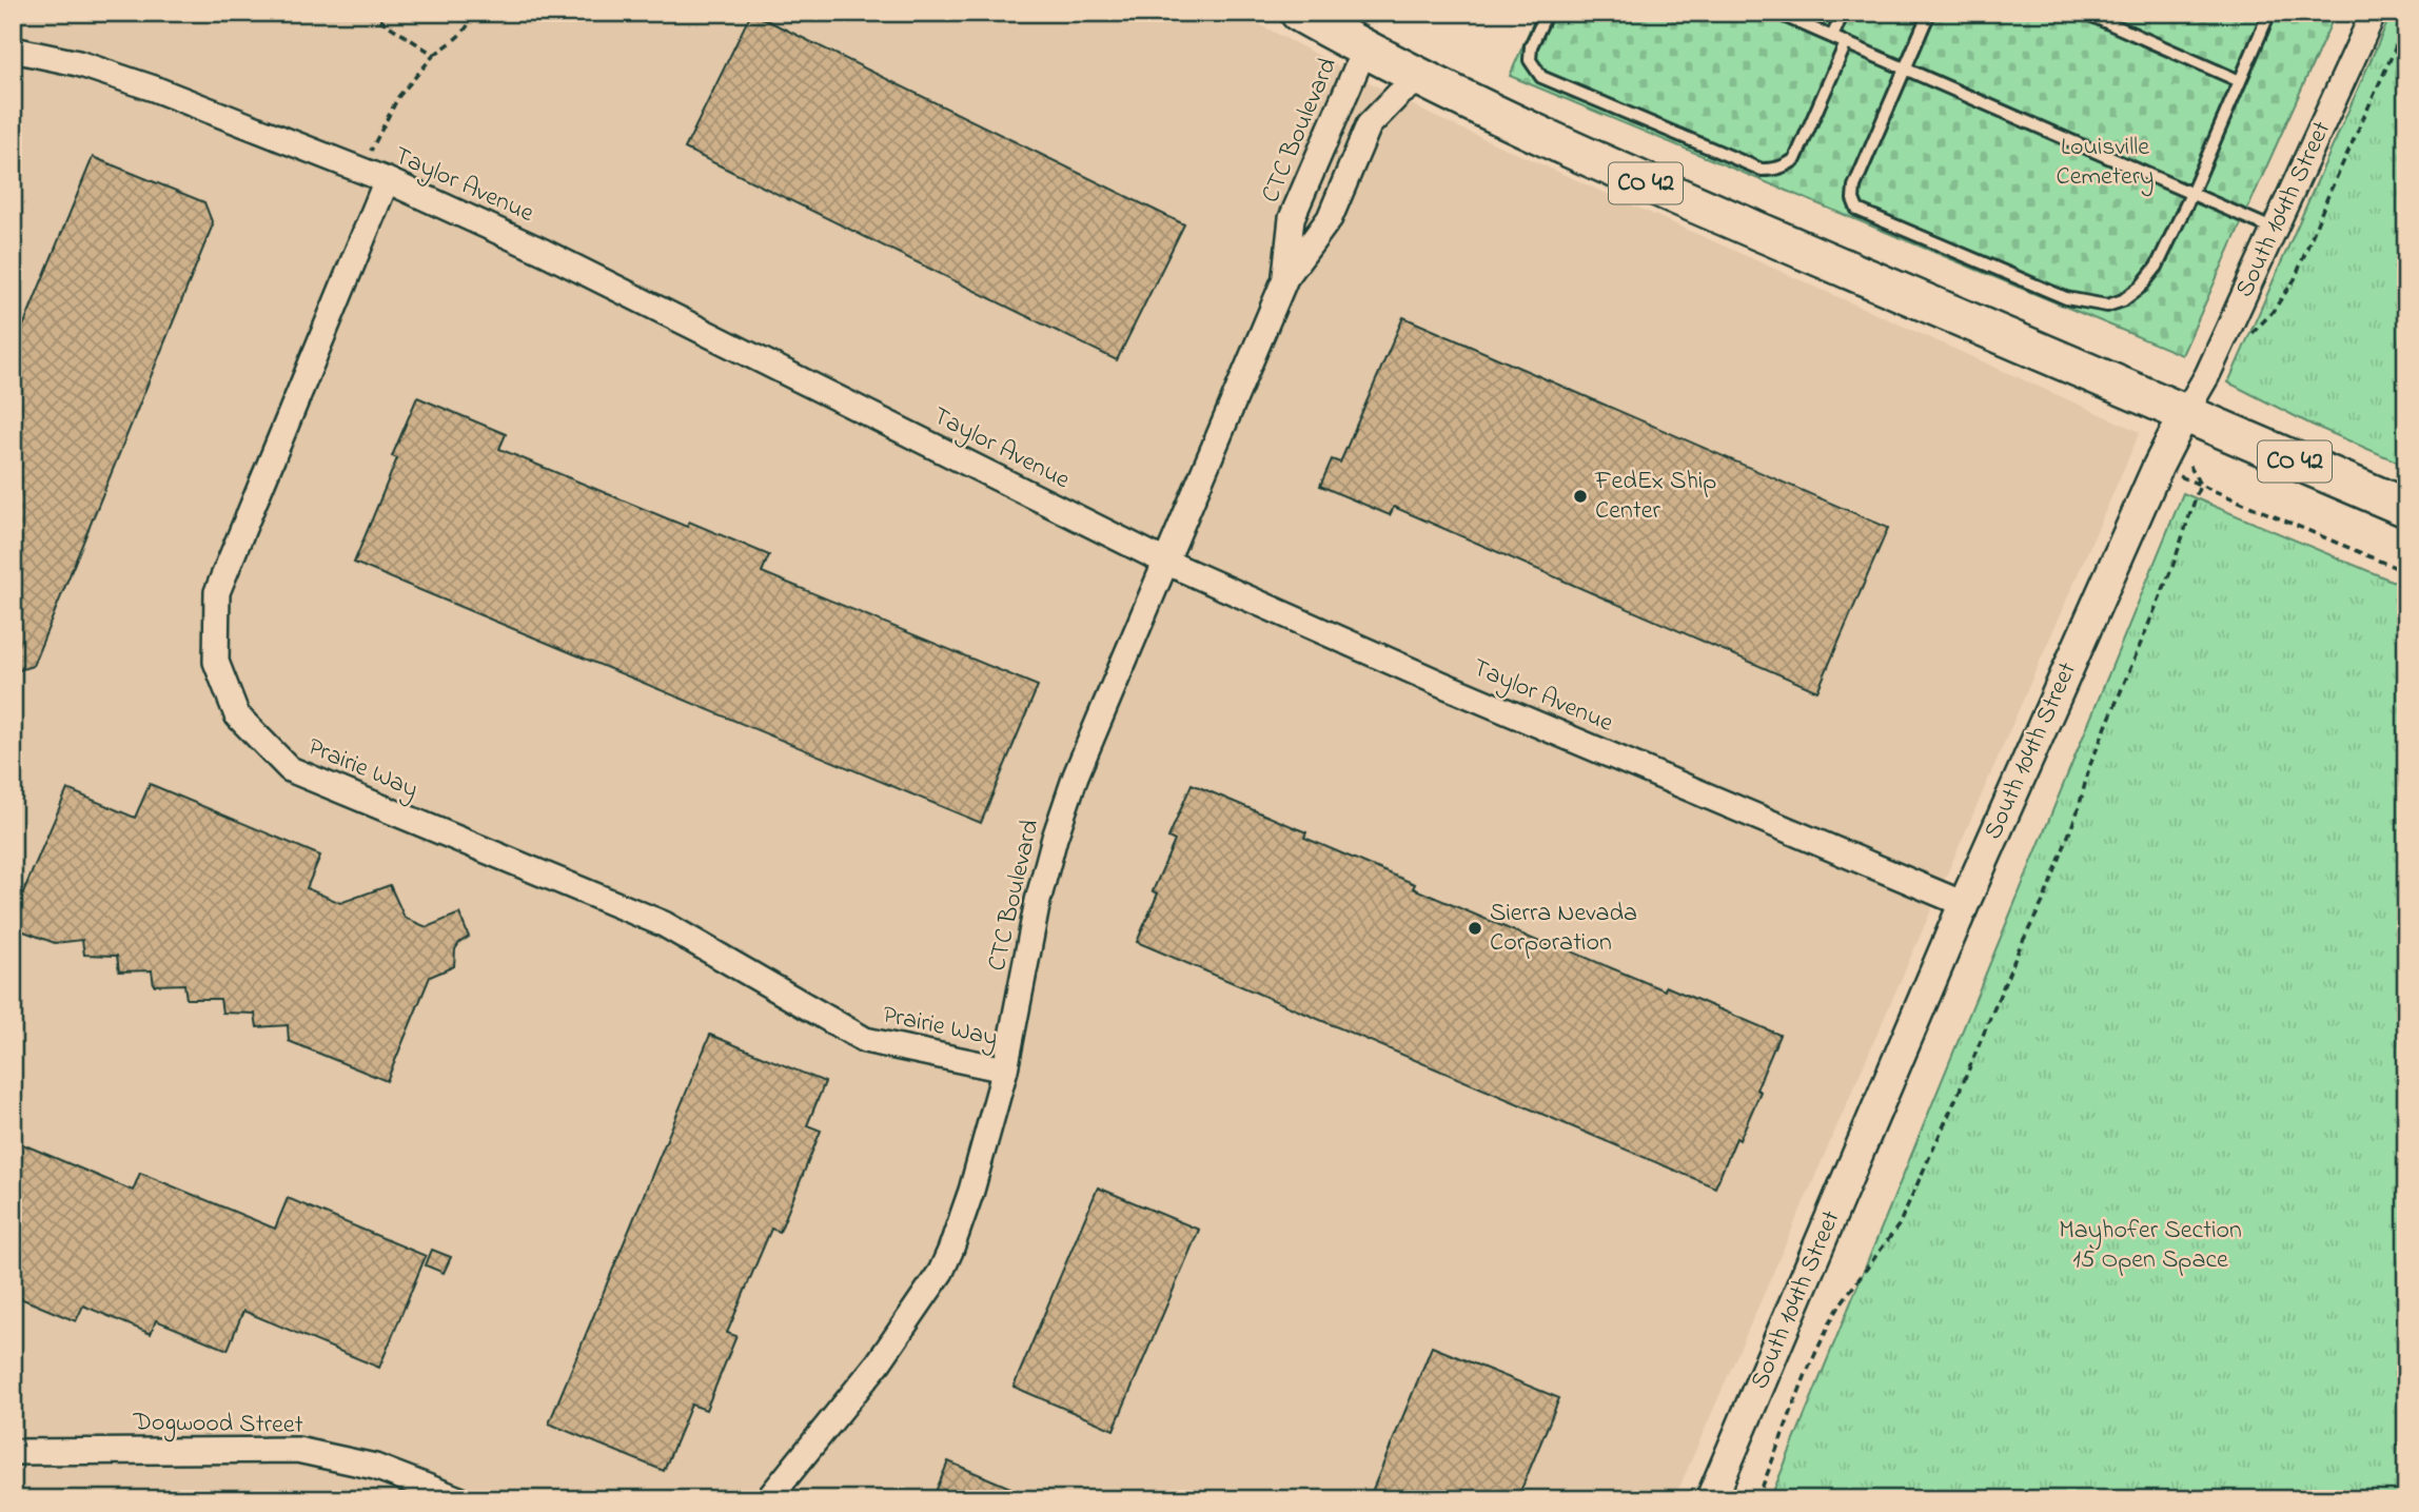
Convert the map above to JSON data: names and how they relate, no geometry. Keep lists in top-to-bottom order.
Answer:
{
  "streets": {
    "main road": ["CO 42"],
    "street": [
      "CTC Boulevard",
      "Taylor Avenue",
      "South 104th Street",
      "Prairie Way",
      "Dogwood Street"
    ]
  },
  "crossings": [
    ["CTC Boulevard", "CO 42"],
    ["CTC Boulevard", "Taylor Avenue"],
    ["CTC Boulevard", "Prairie Way"],
    ["CO 42", "South 104th Street"],
    ["Taylor Avenue", "South 104th Street"],
    ["Taylor Avenue", "Prairie Way"]
  ],
  "parks": ["Louisville Cemetery", "Mayhofer Section 15 Open Space"],
  "places": ["FedEx Ship Center", "Sierra Nevada Corporation"]
}
